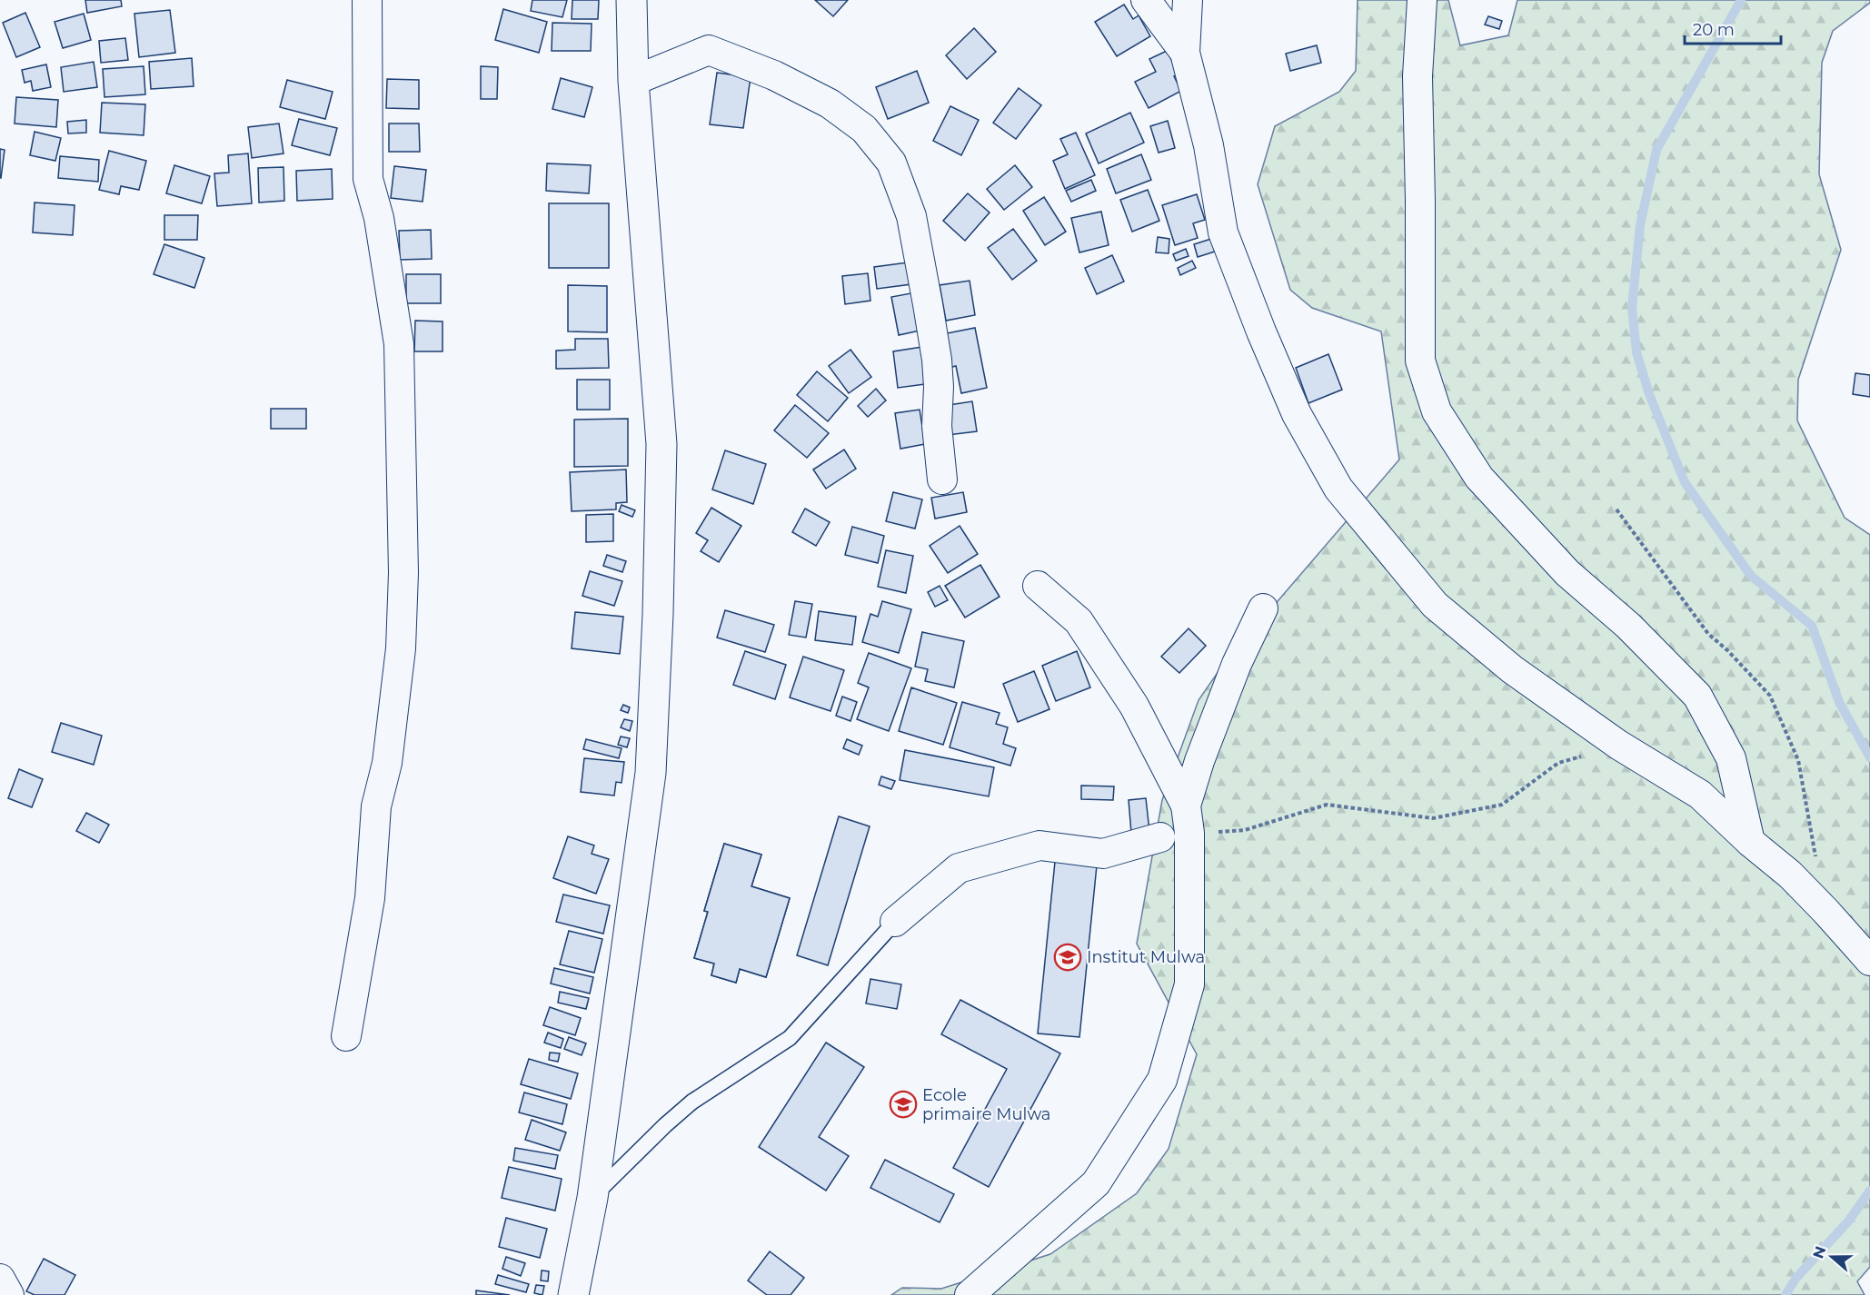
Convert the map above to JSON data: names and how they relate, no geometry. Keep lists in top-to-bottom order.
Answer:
{
  "places": {
    "school or university": ["Institut Mulwa", "Ecole primaire Mulwa"]
  },
  "scale_bar": "20 m",
  "north": "left"
}
